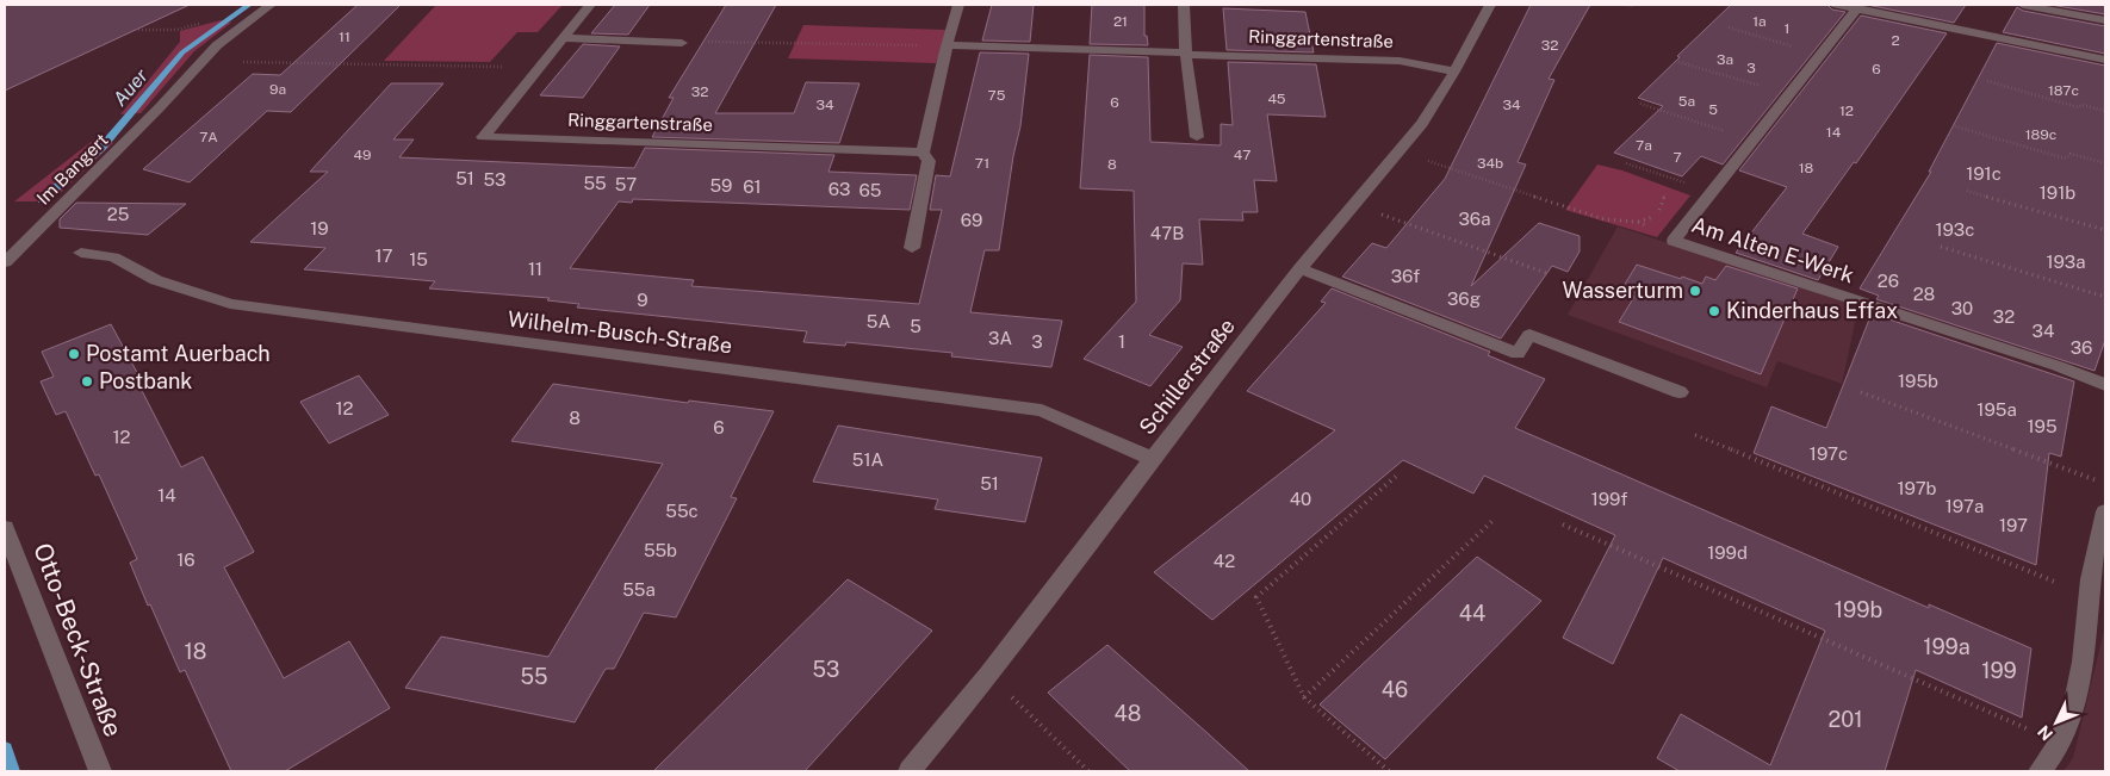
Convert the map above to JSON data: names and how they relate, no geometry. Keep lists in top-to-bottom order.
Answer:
{
  "streets": {
    "street": [
      "Ringgartenstraße",
      "Im Bangert",
      "Am Alten E-Werk",
      "Wilhelm-Busch-Straße",
      "Schillerstraße",
      "Otto-Beck-Straße"
    ]
  },
  "crossings": [
    ["Ringgartenstraße", "Schillerstraße"],
    ["Wilhelm-Busch-Straße", "Schillerstraße"]
  ],
  "water": ["Auer"],
  "places": [
    "Wasserturm",
    "Kinderhaus Effax",
    "Postamt Auerbach",
    "Postbank"
  ],
  "house_numbers": [
    "21",
    "1a",
    "1",
    "11",
    "2",
    "32",
    "3a",
    "3",
    "6",
    "9a",
    "187c",
    "32",
    "75",
    "45",
    "5a",
    "6",
    "34",
    "34",
    "5",
    "12",
    "14",
    "189c",
    "7A",
    "7a",
    "49",
    "47",
    "7",
    "71",
    "34b",
    "8",
    "18",
    "191c",
    "51",
    "53",
    "55",
    "57",
    "59",
    "61",
    "63",
    "65",
    "191b",
    "25",
    "36a",
    "69",
    "19",
    "193c",
    "47B",
    "17",
    "15",
    "193a",
    "11",
    "36f",
    "26",
    "28",
    "36g",
    "9",
    "30",
    "32",
    "5A",
    "5",
    "34",
    "3A",
    "3",
    "1",
    "36",
    "195b",
    "12",
    "195a",
    "8",
    "195",
    "6",
    "12",
    "197c",
    "51A",
    "51",
    "197b",
    "14",
    "40",
    "199f",
    "197a",
    "55c",
    "197",
    "55b",
    "199d",
    "16",
    "42",
    "55a",
    "199b",
    "44",
    "199a",
    "18",
    "53",
    "199",
    "55",
    "46",
    "48",
    "201"
  ],
  "north": "bottom left"
}
